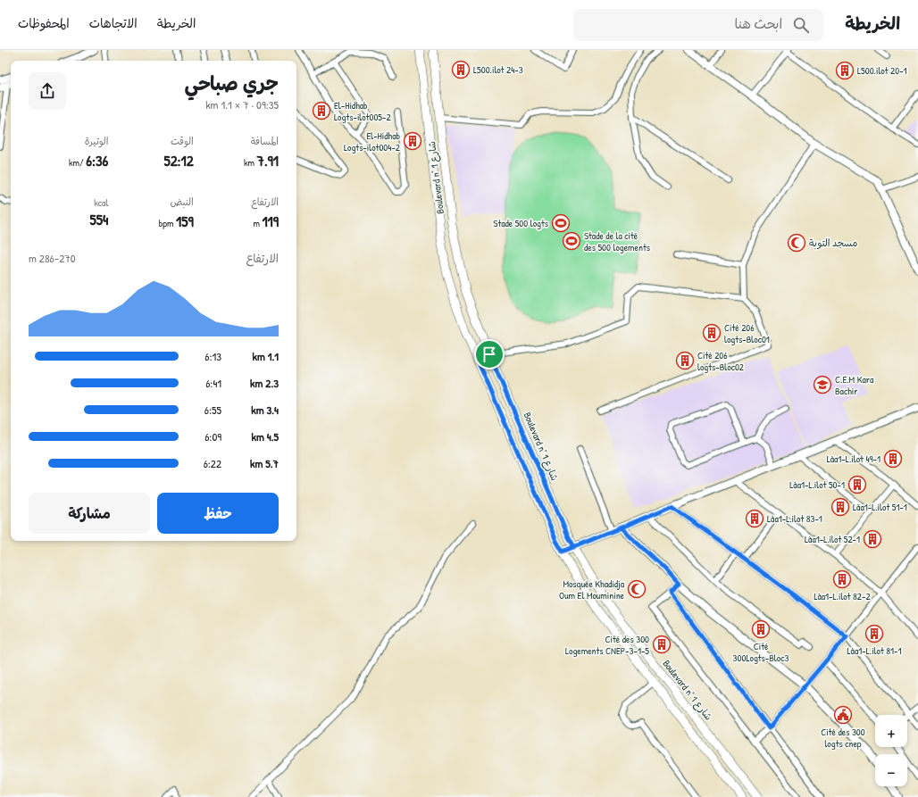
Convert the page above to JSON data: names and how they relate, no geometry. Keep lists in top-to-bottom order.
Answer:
{
  "streets": {
    "main road": ["Boulevard n° شارع 1"]
  },
  "places": {
    "building": [
      "L500.ilot 24-3",
      "L500.ilot 20-1",
      "El-Hidhab Logts-ilot005-2",
      "El-Hidhab Logts-ilot004-2",
      "Cité 206 logts-Bloc01",
      "Cité 206 logts-Bloc02",
      "Làa1-L.ilot 49-1",
      "Làa1-L.ilot 50-1",
      "Làa1-L.ilot 51-1",
      "Làa1-L.ilot 83-1",
      "Làa1-L.ilot 52-1",
      "Làa1-L.ilot 82-2",
      "Cité 300Logts-Bloc3",
      "Làa1-L.ilot 81-1",
      "Cité des 300 Logements CNEP-3-1-5"
    ],
    "sports": ["Stade 500 logts", "Stade de la cité des 500 logements"],
    "mosque": ["مسجد التوبة", "Mosquée Khadidja Oum El Mouminine"],
    "school or university": ["C.E.M Kara Bachir"],
    "public building": ["Cité des 300 logts cnep"]
  },
  "page": {
    "header": "الخريطة",
    "search": "ابحث هنا",
    "nav": ["الخريطة", "الاتجاهات", "المحفوظات"],
    "heading": ["جري صباحي", "09:35 · 7 × 1.1 km"],
    "stats": [
      ["المسافة", "7.91 km"],
      ["الوقت", "52:12"],
      ["الوتيرة", "6:36 /km"],
      ["الارتفاع", "119 m"],
      ["النبض", "159 bpm"],
      ["kcal", "554"]
    ],
    "chart": ["الارتفاع", "270–286 m"],
    "list": [
      {
        "name": "1.1 km",
        "note": "6:13"
      },
      {
        "name": "2.3 km",
        "note": "6:41"
      },
      {
        "name": "3.4 km",
        "note": "6:55"
      },
      {
        "name": "4.5 km",
        "note": "6:09"
      },
      {
        "name": "5.7 km",
        "note": "6:22"
      }
    ],
    "buttons": ["حفظ", "مشاركة"],
    "map_buttons": ["+", "−"]
  }
}
